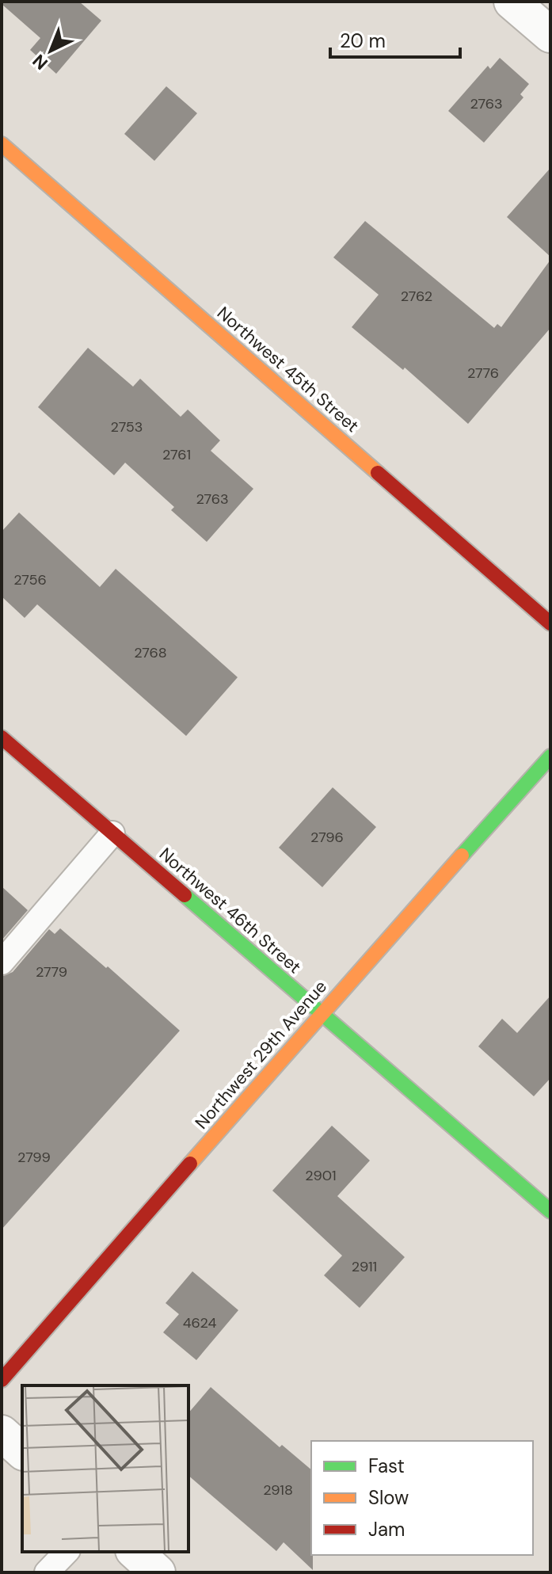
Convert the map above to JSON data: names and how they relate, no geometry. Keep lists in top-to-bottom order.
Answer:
{
  "streets": {
    "street": ["Northwest 45th Street", "Northwest 46th Street", "Northwest 29th Avenue"]
  },
  "crossings": [
    ["Northwest 46th Street", "Northwest 29th Avenue"]
  ],
  "house_numbers": [
    "2763",
    "2762",
    "2776",
    "2753",
    "2761",
    "2763",
    "2756",
    "2768",
    "2796",
    "2779",
    "2799",
    "2901",
    "2911",
    "4624",
    "2918"
  ],
  "legend": ["Fast", "Slow", "Jam"],
  "scale_bar": "20 m",
  "north": "bottom left"
}
